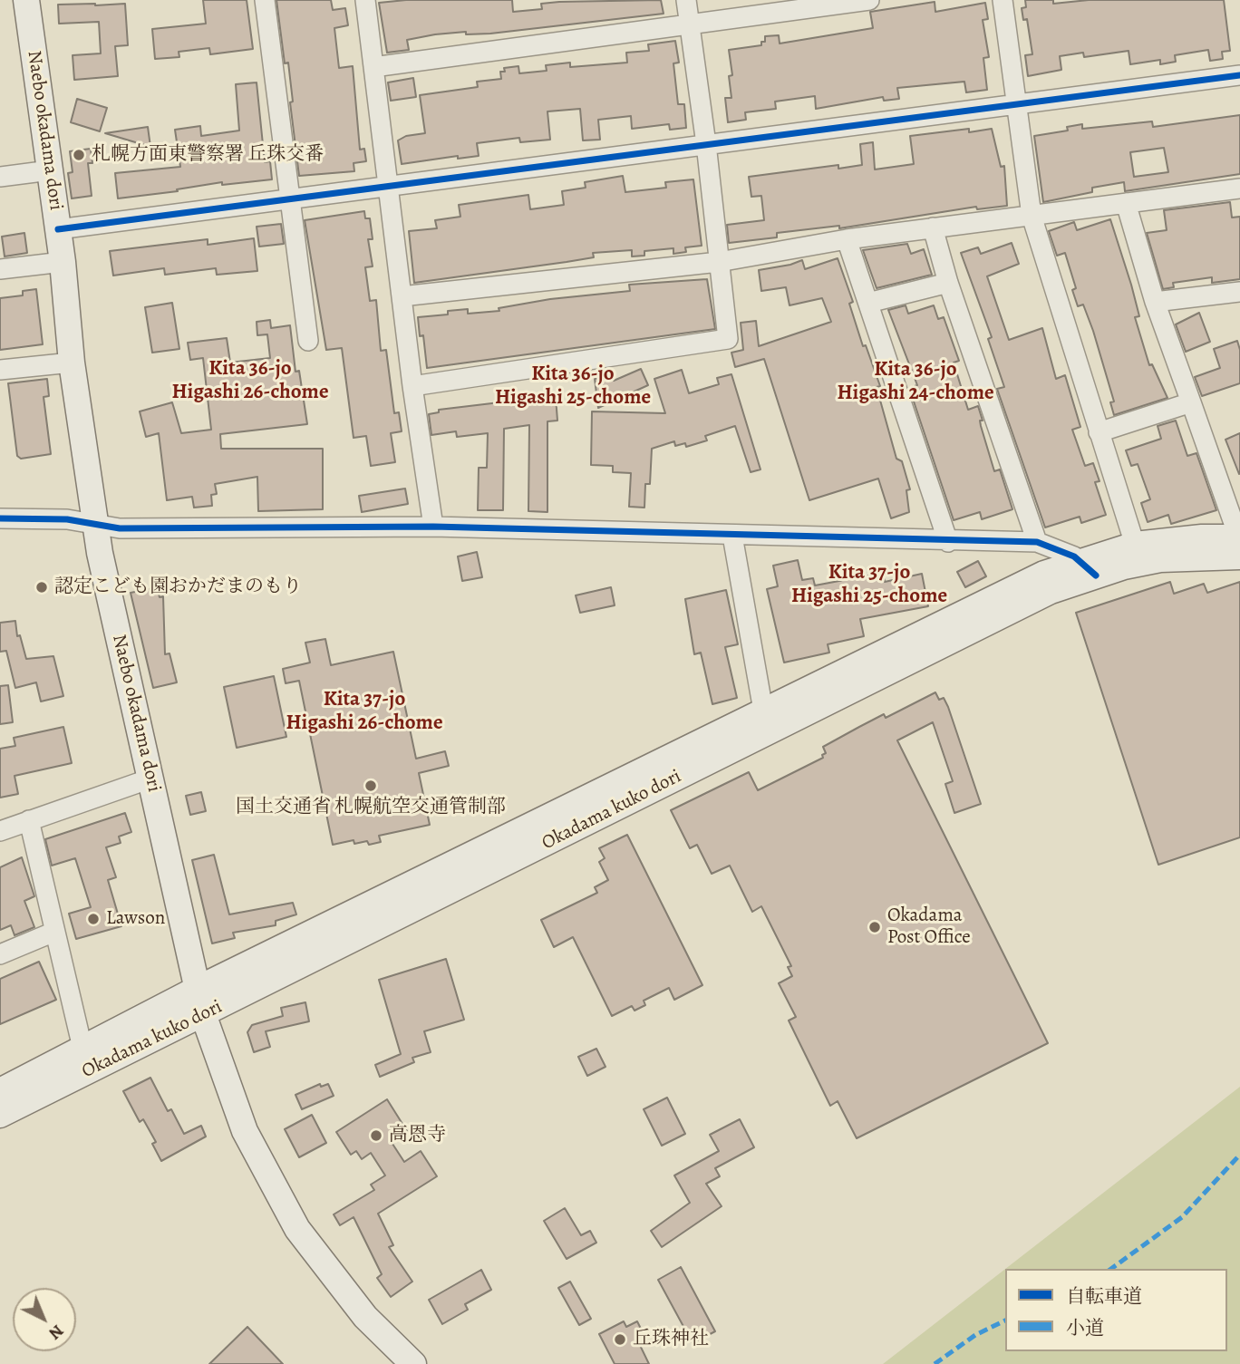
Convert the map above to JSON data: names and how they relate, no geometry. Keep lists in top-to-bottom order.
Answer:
{
  "streets": {
    "main road": ["Naebo okadama dori", "Okadama kuko dori"]
  },
  "crossings": [
    ["Naebo okadama dori", "Okadama kuko dori"]
  ],
  "districts": [
    "Kita 36-jo Higashi 26-chome",
    "Kita 36-jo Higashi 24-chome",
    "Kita 36-jo Higashi 25-chome",
    "Kita 37-jo Higashi 25-chome",
    "Kita 37-jo Higashi 26-chome"
  ],
  "places": [
    "札幌方面東警察署 丘珠交番",
    "認定こども園おかだまのもり",
    "国土交通省 札幌航空交通管制部",
    "Lawson",
    "Okadama Post Office",
    "高恩寺",
    "丘珠神社"
  ],
  "legend": ["自転車道", "小道"],
  "north": "bottom right"
}
